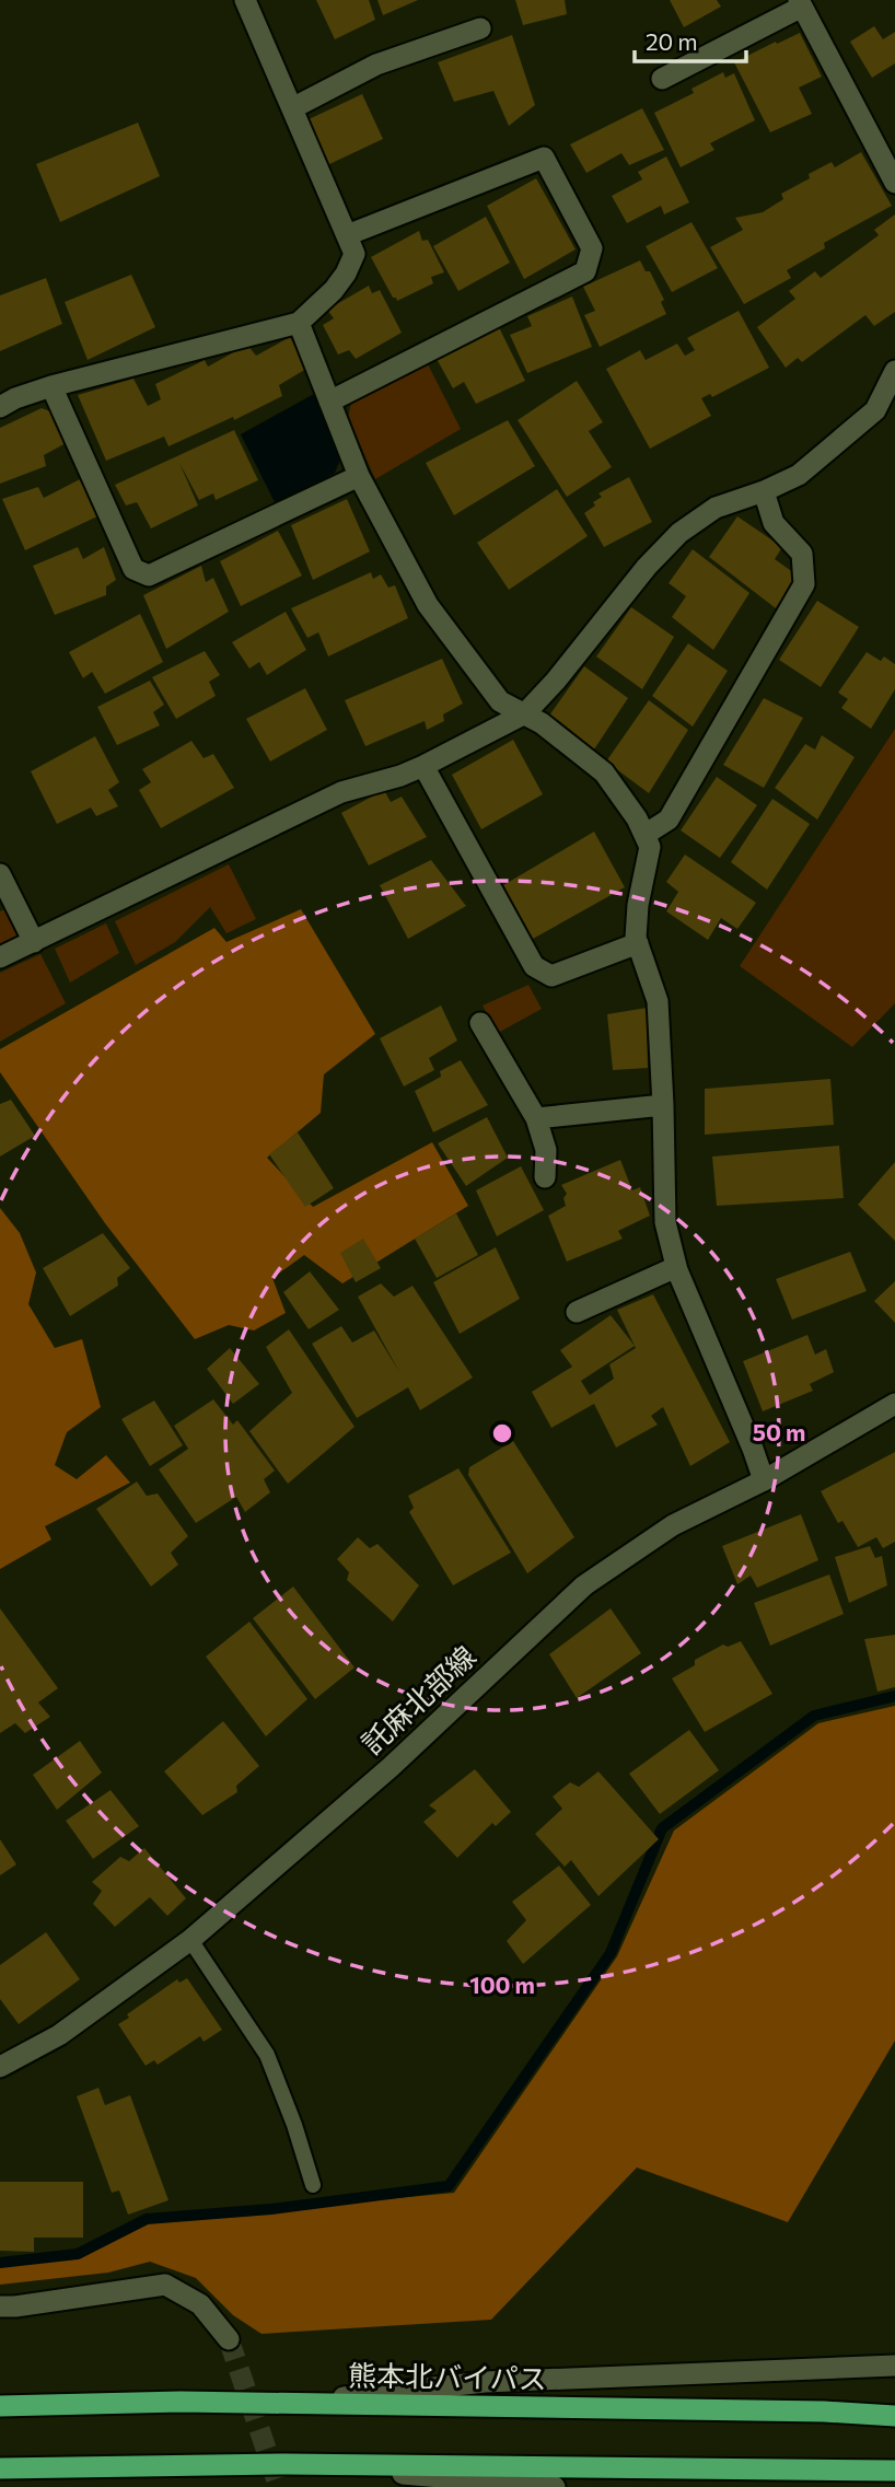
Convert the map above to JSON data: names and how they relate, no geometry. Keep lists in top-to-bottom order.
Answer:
{
  "streets": {
    "highway": ["熊本北バイパス"],
    "street": ["託麻北部線"]
  },
  "scale_bar": "20 m",
  "rings": ["50 m", "100 m"]
}
